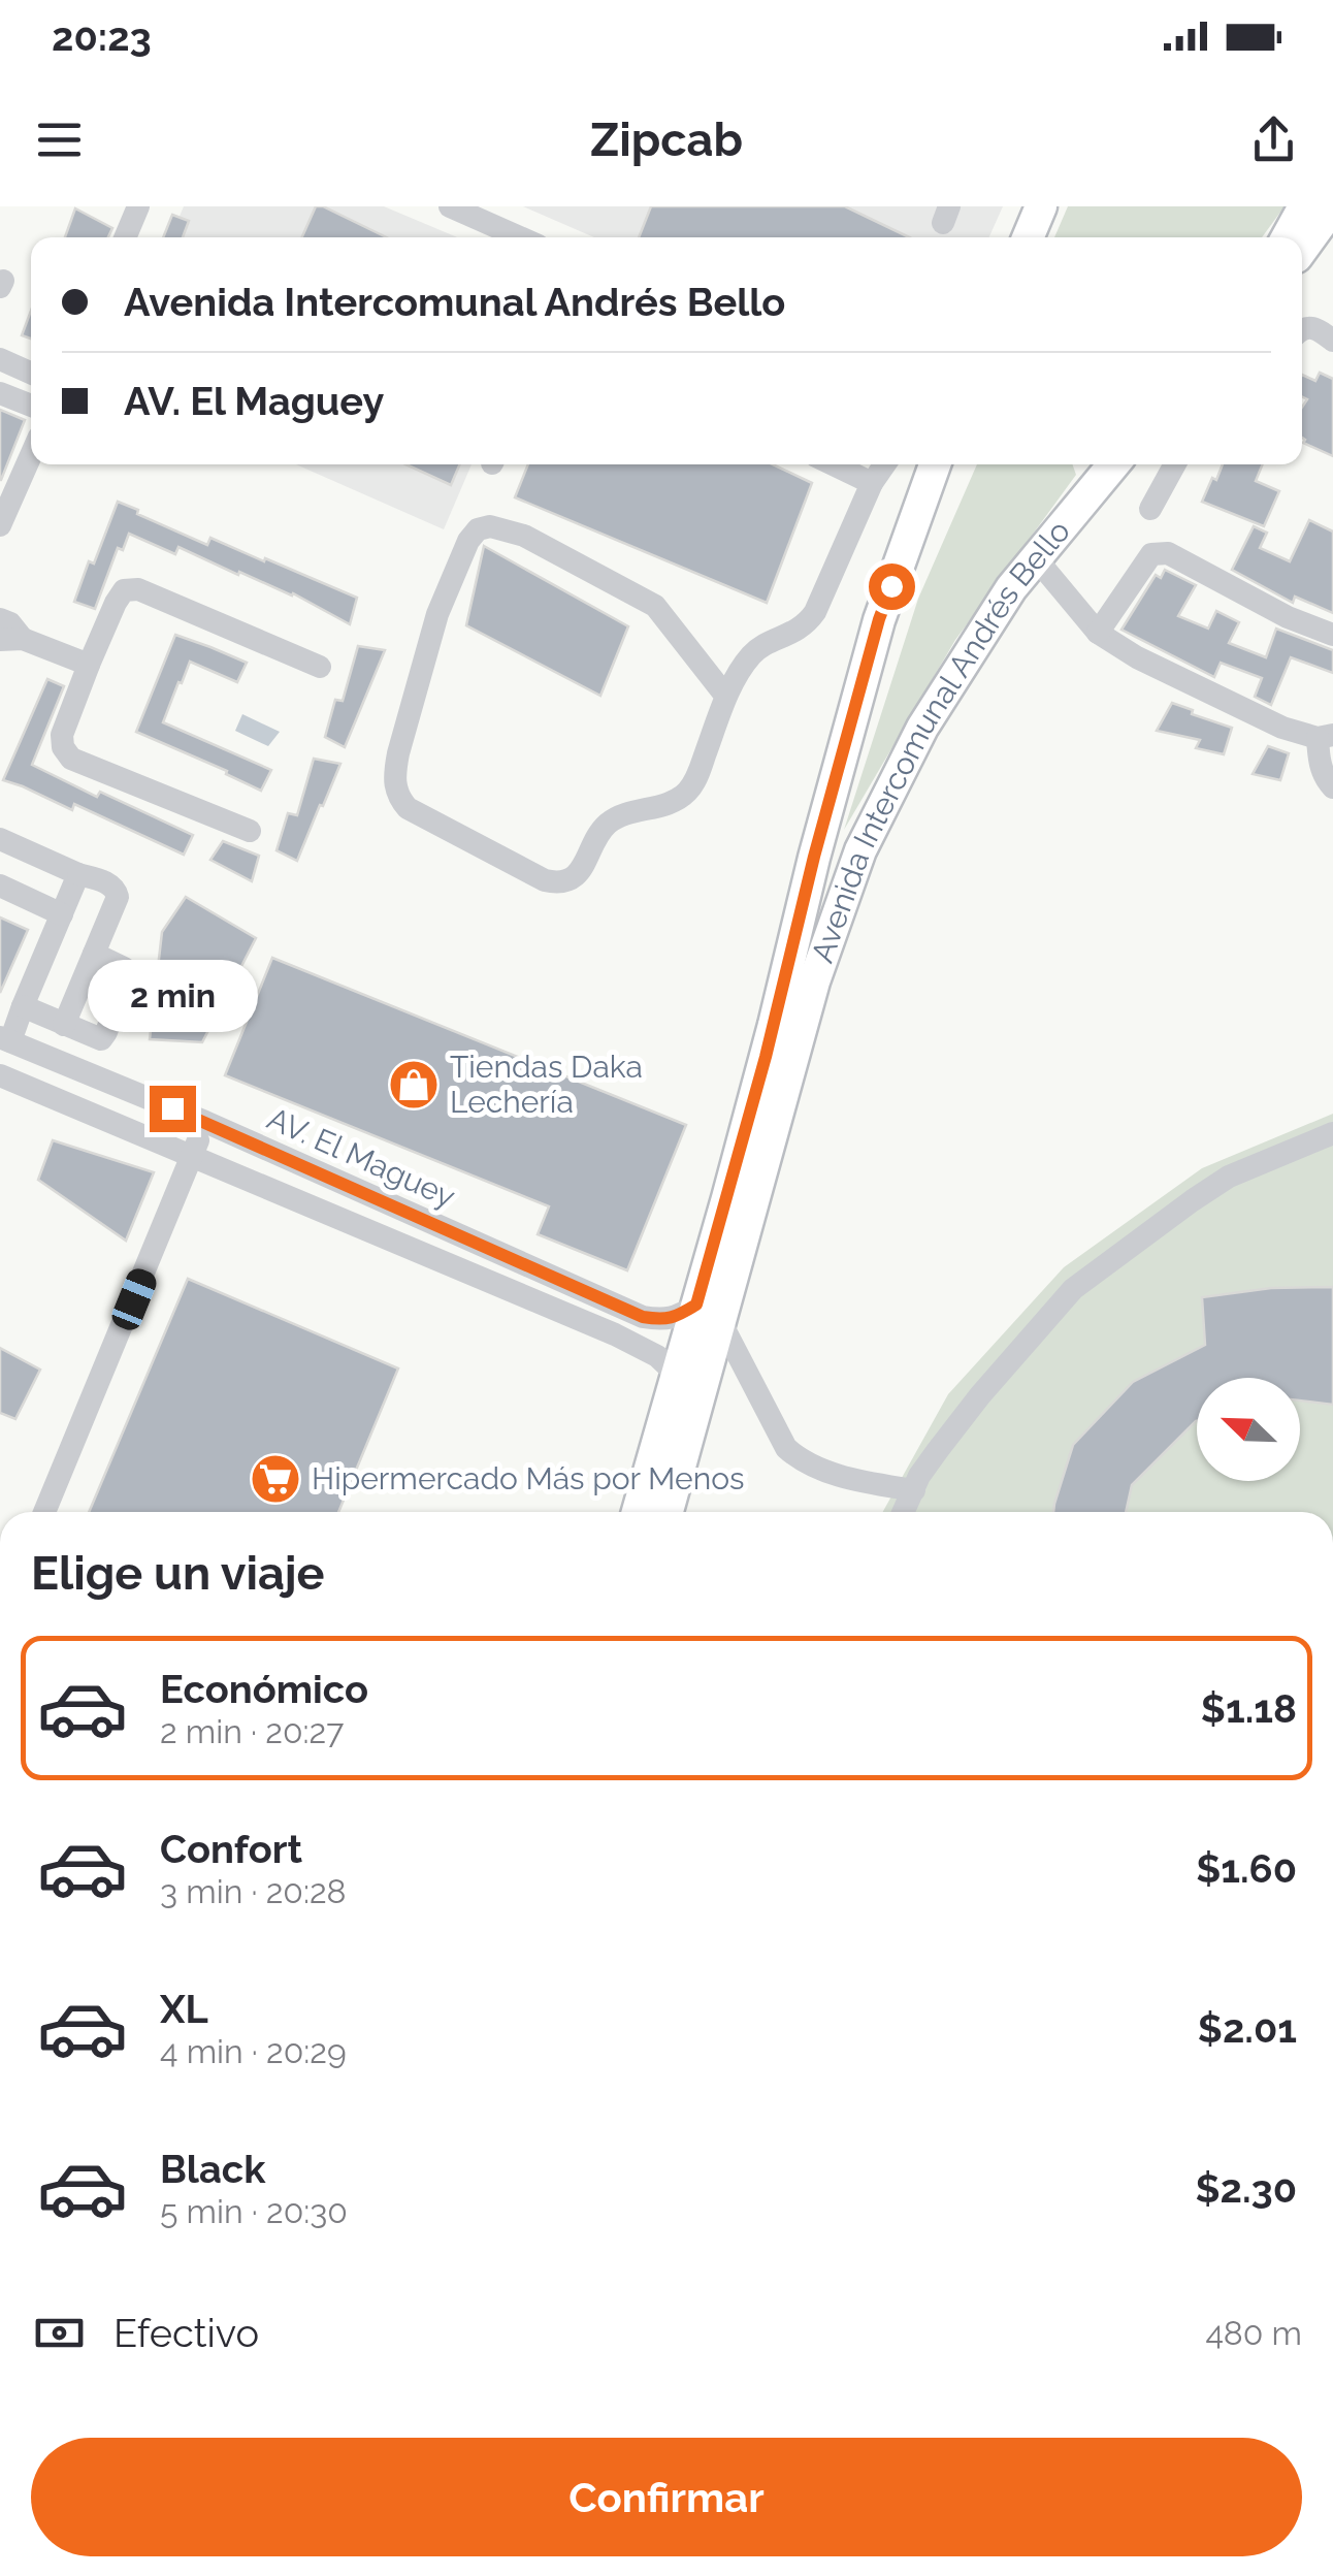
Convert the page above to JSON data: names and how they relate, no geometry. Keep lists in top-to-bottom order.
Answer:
{
  "streets": {
    "main road": ["Avenida Intercomunal Andrés Bello"],
    "street": ["AV. El Maguey"]
  },
  "crossings": [
    ["Avenida Intercomunal Andrés Bello", "AV. El Maguey"]
  ],
  "places": {
    "shop": ["Tiendas Daka Lechería"],
    "supermarket": ["Hipermercado Más por Menos"]
  },
  "north": "top left",
  "page": {
    "status": "20:23",
    "header": "Zipcab",
    "banner": ["Avenida Intercomunal Andrés Bello", "AV. El Maguey"],
    "bubble": "2 min",
    "heading": "Elige un viaje",
    "list": [
      {
        "name": "Económico",
        "note": "2 min · 20:27",
        "value": "$1.18"
      },
      {
        "name": "Confort",
        "note": "3 min · 20:28",
        "value": "$1.60"
      },
      {
        "name": "XL",
        "note": "4 min · 20:29",
        "value": "$2.01"
      },
      {
        "name": "Black",
        "note": "5 min · 20:30",
        "value": "$2.30"
      }
    ],
    "pay": ["Efectivo", "480 m"],
    "buttons": "Confirmar"
  }
}
